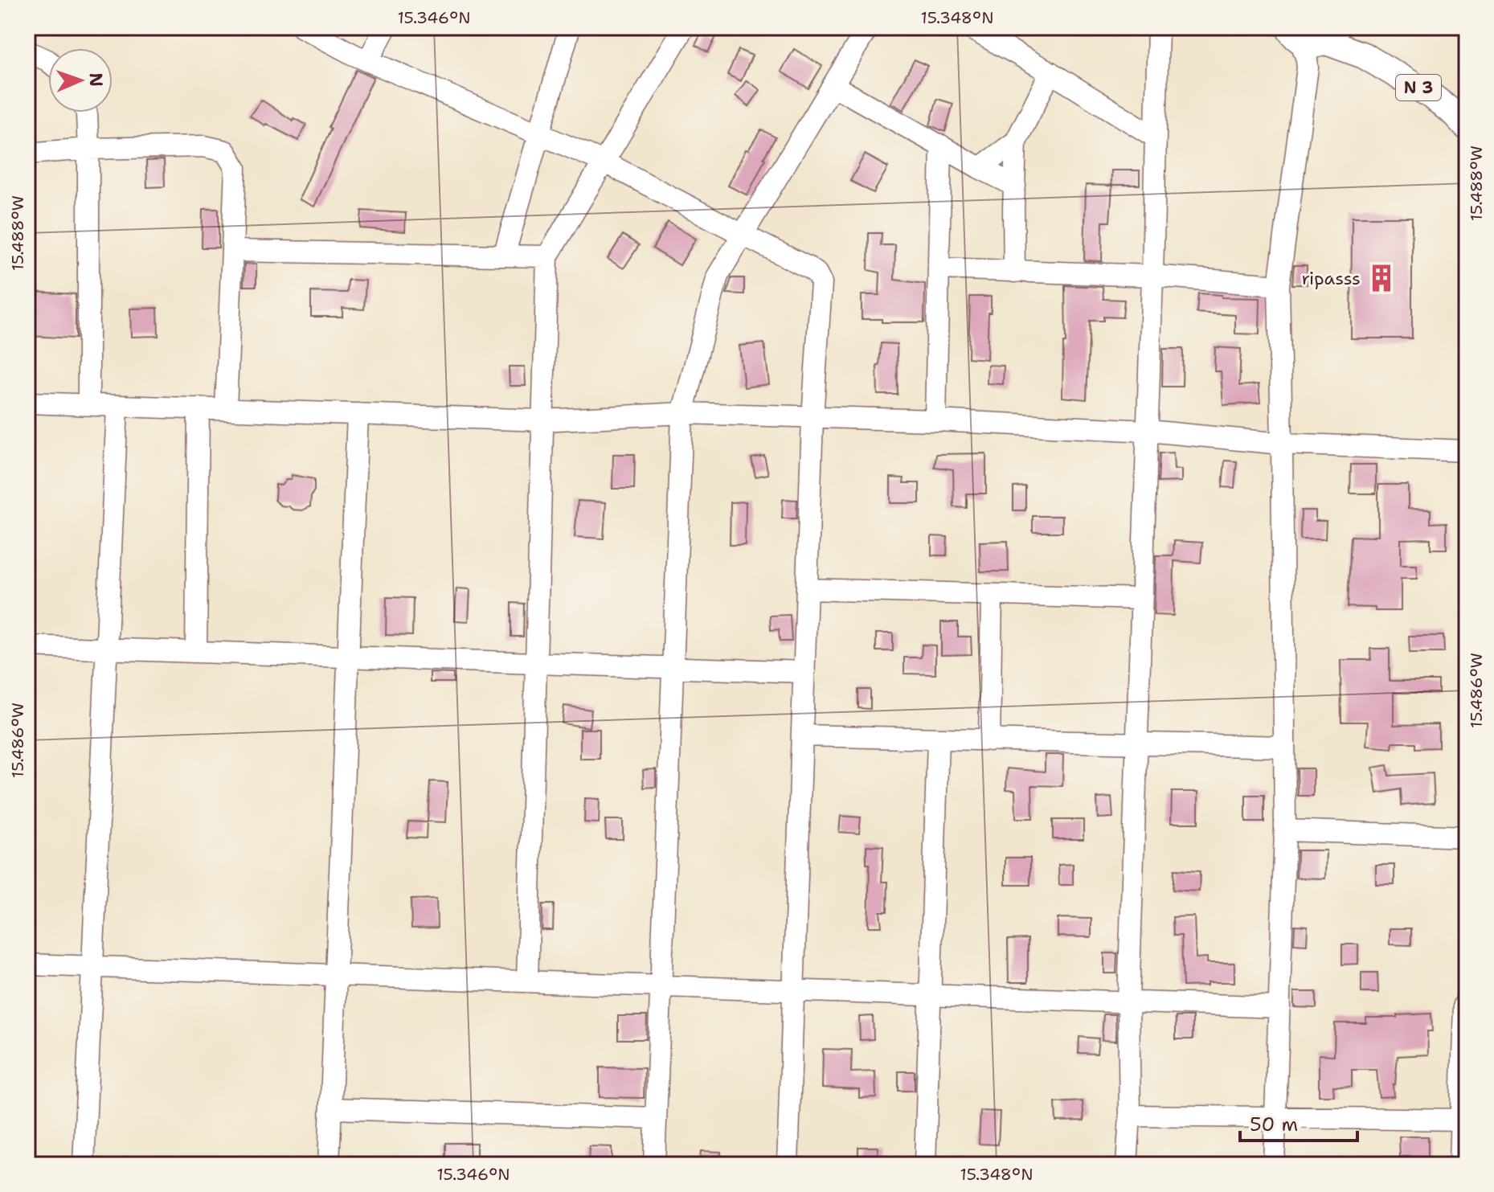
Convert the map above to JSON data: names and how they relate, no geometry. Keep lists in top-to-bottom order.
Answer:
{
  "streets": {
    "main road": ["N 3"]
  },
  "places": {
    "building": ["ripasss"]
  },
  "scale_bar": "50 m",
  "north": "right",
  "coordinates": [
    "15.346°N",
    "15.348°N",
    "15.488°W",
    "15.486°W"
  ]
}
